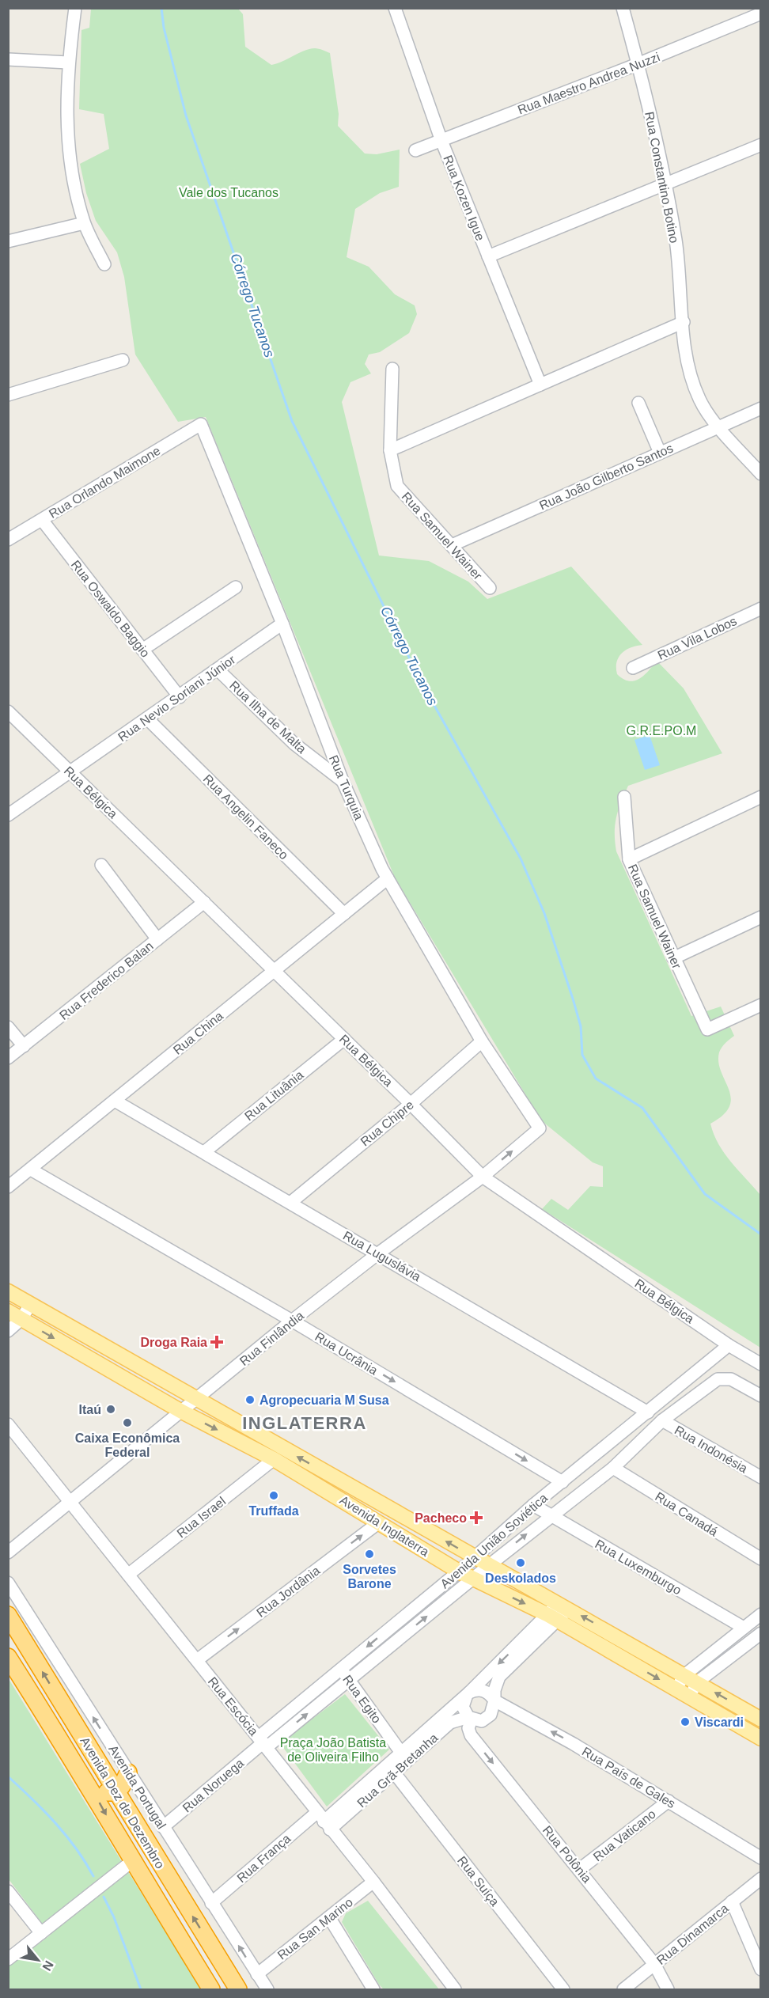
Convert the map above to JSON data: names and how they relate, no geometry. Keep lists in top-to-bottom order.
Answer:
{
  "streets": {
    "highway": ["Avenida Dez de Dezembro"],
    "main road": ["Avenida Inglaterra"],
    "street": [
      "Rua Maestro Andrea Nuzzi",
      "Rua Constantino Botino",
      "Rua Kozen Igue",
      "Rua João Gilberto Santos",
      "Rua Orlando Maimone",
      "Rua Samuel Wainer",
      "Rua Oswaldo Baggio",
      "Rua Vila Lobos",
      "Rua Nevio Soriani Júnior",
      "Rua Ilha de Malta",
      "Rua Turquia",
      "Rua Bélgica",
      "Rua Angelin Faneco",
      "Rua Frederico Balan",
      "Rua China",
      "Rua Lituânia",
      "Rua Chipre",
      "Rua Luguslávia",
      "Rua Finlândia",
      "Rua Ucrânia",
      "Rua Indonésia",
      "Rua Canadá",
      "Rua Israel",
      "Avenida União Soviética",
      "Rua Luxemburgo",
      "Rua Jordânia",
      "Rua Egito",
      "Rua Escócia",
      "Rua Grã-Bretanha",
      "Rua País de Gales",
      "Rua Noruega",
      "Avenida Portugal",
      "Rua Vaticano",
      "Rua Polônia",
      "Rua França",
      "Rua Suíça",
      "Rua San Marino",
      "Rua Dinamarca"
    ]
  },
  "crossings": [
    ["Rua Maestro Andrea Nuzzi", "Rua Constantino Botino"],
    ["Rua Maestro Andrea Nuzzi", "Rua Kozen Igue"],
    ["Rua Constantino Botino", "Rua João Gilberto Santos"],
    ["Rua João Gilberto Santos", "Rua Samuel Wainer"],
    ["Rua Orlando Maimone", "Rua Oswaldo Baggio"],
    ["Rua Orlando Maimone", "Rua Turquia"],
    ["Rua Oswaldo Baggio", "Rua Nevio Soriani Júnior"],
    ["Rua Nevio Soriani Júnior", "Rua Ilha de Malta"],
    ["Rua Nevio Soriani Júnior", "Rua Turquia"],
    ["Rua Nevio Soriani Júnior", "Rua Bélgica"],
    ["Rua Nevio Soriani Júnior", "Rua Angelin Faneco"],
    ["Rua Ilha de Malta", "Rua Turquia"],
    ["Rua Turquia", "Rua China"],
    ["Rua Turquia", "Rua Chipre"],
    ["Rua Turquia", "Rua Finlândia"],
    ["Rua Bélgica", "Rua Frederico Balan"],
    ["Rua Bélgica", "Rua China"],
    ["Rua Bélgica", "Rua Lituânia"],
    ["Rua Bélgica", "Rua Chipre"],
    ["Rua Bélgica", "Rua Finlândia"],
    ["Rua Bélgica", "Avenida União Soviética"],
    ["Rua Angelin Faneco", "Rua China"],
    ["Rua China", "Rua Luguslávia"],
    ["Rua China", "Rua Ucrânia"],
    ["Rua Lituânia", "Rua Luguslávia"],
    ["Rua Chipre", "Rua Luguslávia"],
    ["Rua Luguslávia", "Rua Finlândia"],
    ["Rua Luguslávia", "Avenida União Soviética"],
    ["Rua Finlândia", "Rua Ucrânia"],
    ["Rua Finlândia", "Avenida Inglaterra"],
    ["Rua Finlândia", "Rua Escócia"],
    ["Rua Ucrânia", "Avenida União Soviética"],
    ["Rua Indonésia", "Avenida União Soviética"],
    ["Rua Canadá", "Avenida União Soviética"],
    ["Rua Israel", "Avenida Inglaterra"],
    ["Rua Israel", "Rua Escócia"],
    ["Avenida Inglaterra", "Avenida União Soviética"],
    ["Avenida Inglaterra", "Rua Jordânia"],
    ["Avenida Inglaterra", "Rua Grã-Bretanha"],
    ["Avenida União Soviética", "Rua Luxemburgo"],
    ["Avenida União Soviética", "Rua Egito"],
    ["Avenida União Soviética", "Rua Escócia"],
    ["Avenida União Soviética", "Rua Noruega"],
    ["Rua Jordânia", "Rua Escócia"],
    ["Rua Egito", "Rua Grã-Bretanha"],
    ["Rua Escócia", "Rua Grã-Bretanha"],
    ["Rua Escócia", "Rua Noruega"],
    ["Rua Escócia", "Rua França"],
    ["Rua Escócia", "Rua San Marino"],
    ["Rua Grã-Bretanha", "Rua País de Gales"],
    ["Rua Grã-Bretanha", "Rua Polônia"],
    ["Rua Grã-Bretanha", "Rua França"],
    ["Rua Grã-Bretanha", "Rua Suíça"],
    ["Rua País de Gales", "Rua Vaticano"],
    ["Rua País de Gales", "Rua Polônia"],
    ["Rua Noruega", "Avenida Portugal"],
    ["Avenida Portugal", "Rua França"],
    ["Avenida Portugal", "Rua San Marino"],
    ["Rua Vaticano", "Rua Polônia"],
    ["Rua Polônia", "Rua Dinamarca"]
  ],
  "one_way": [
    "Rua Ucrânia",
    "Rua Jordânia",
    "Rua País de Gales",
    "Avenida Portugal",
    "Rua Polônia"
  ],
  "districts": ["INGLATERRA"],
  "water": ["Córrego Tucanos"],
  "parks": ["Vale dos Tucanos", "G.R.E.PO.M", "Praça João Batista de Oliveira Filho"],
  "places": {
    "health": ["Droga Raia", "Pacheco"],
    "other": [
      "Agropecuaria M Susa",
      "Itaú",
      "Caixa Econômica Federal",
      "Truffada",
      "Sorvetes Barone",
      "Deskolados",
      "Viscardi"
    ]
  },
  "north": "bottom right"
}
